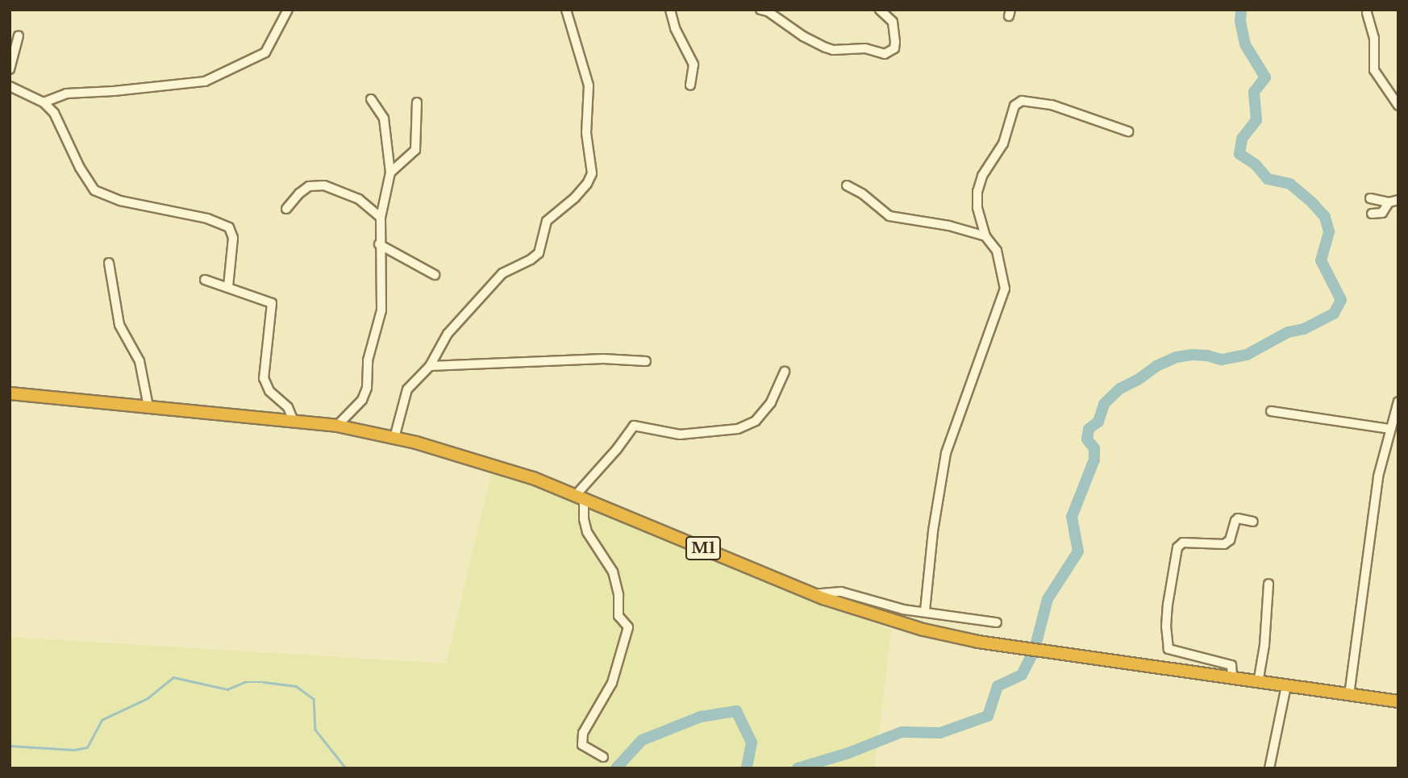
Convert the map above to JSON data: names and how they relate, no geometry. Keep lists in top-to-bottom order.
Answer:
{
  "streets": {
    "highway": ["M1"]
  }
}
